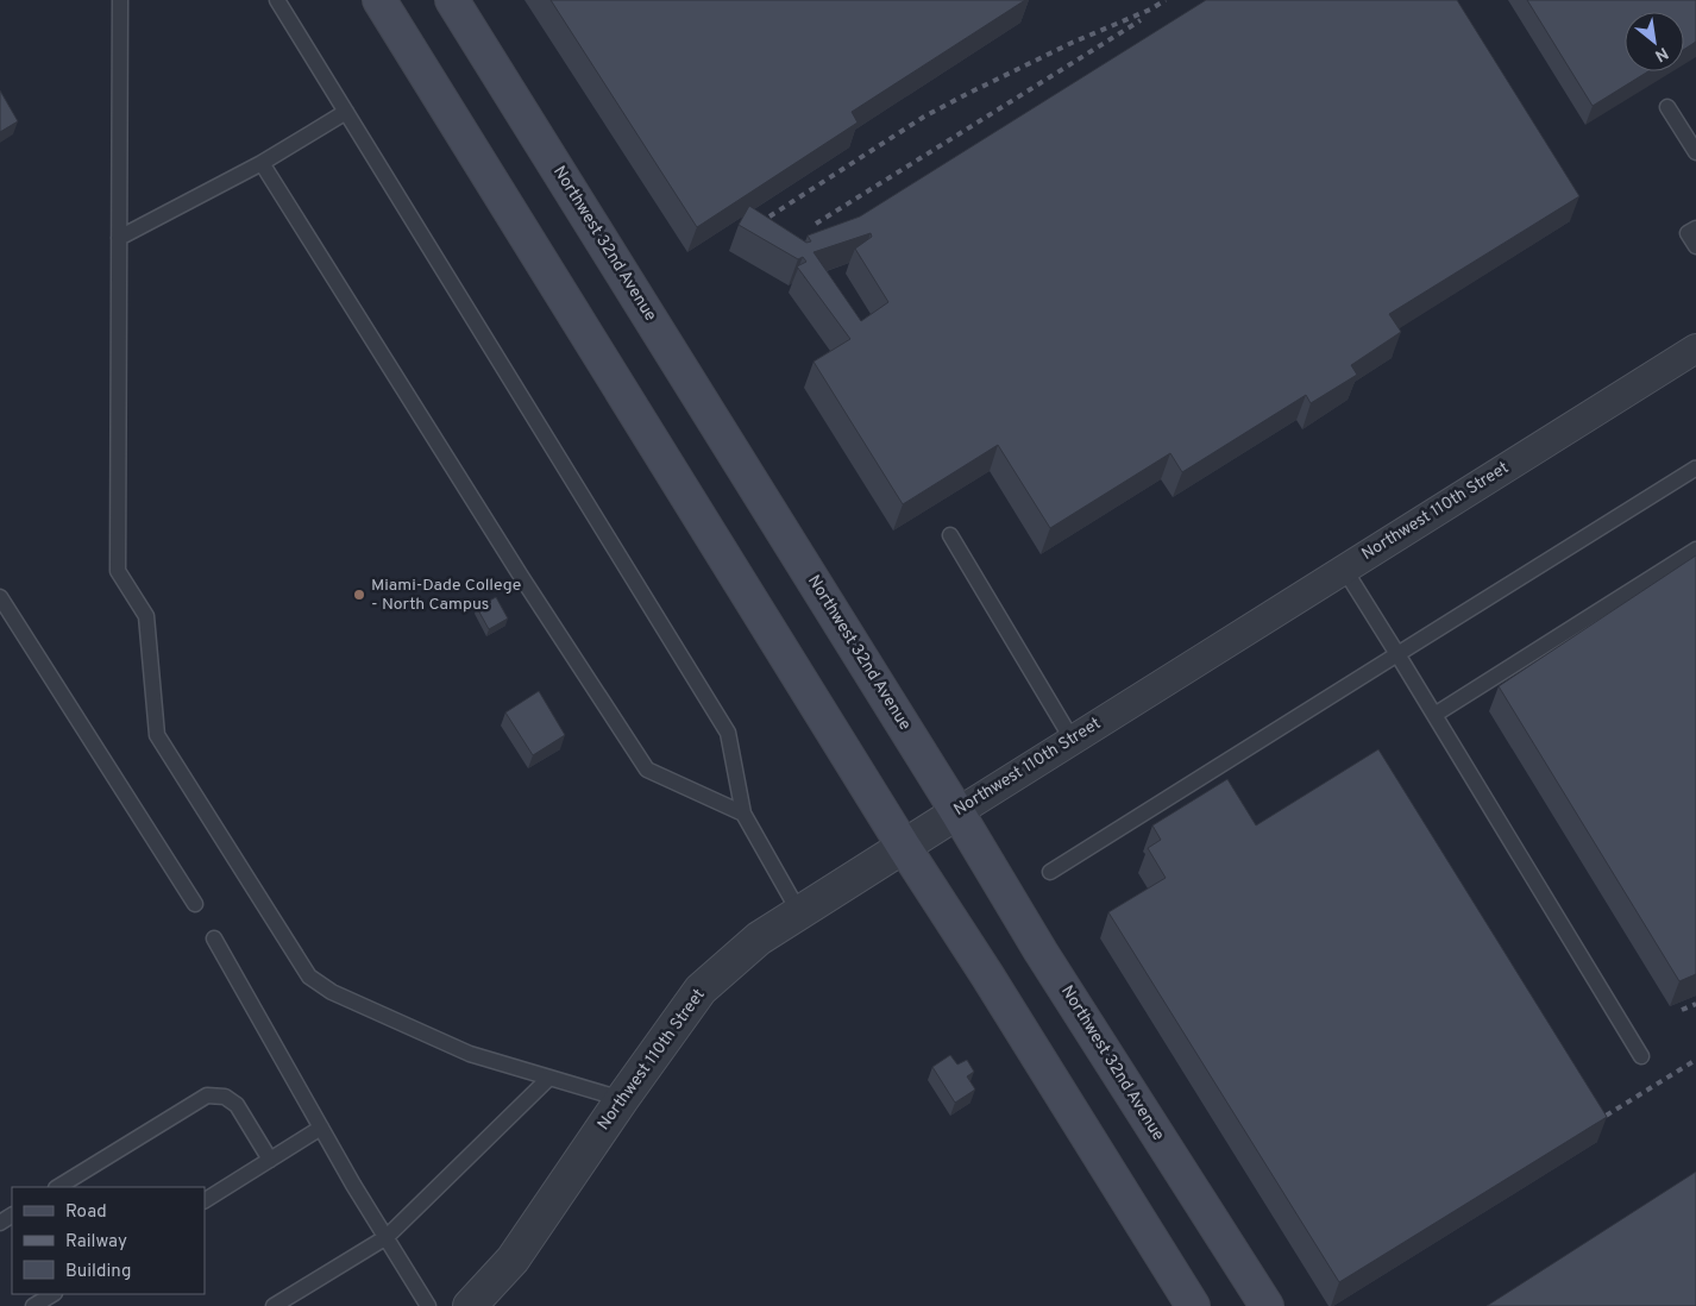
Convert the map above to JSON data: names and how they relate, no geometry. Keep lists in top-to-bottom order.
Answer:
{
  "streets": {
    "main road": ["Northwest 32nd Avenue"],
    "street": ["Northwest 110th Street"]
  },
  "crossings": [
    ["Northwest 32nd Avenue", "Northwest 110th Street"]
  ],
  "places": ["Miami-Dade College - North Campus"],
  "legend": ["Road", "Railway", "Building"],
  "north": "bottom right"
}
